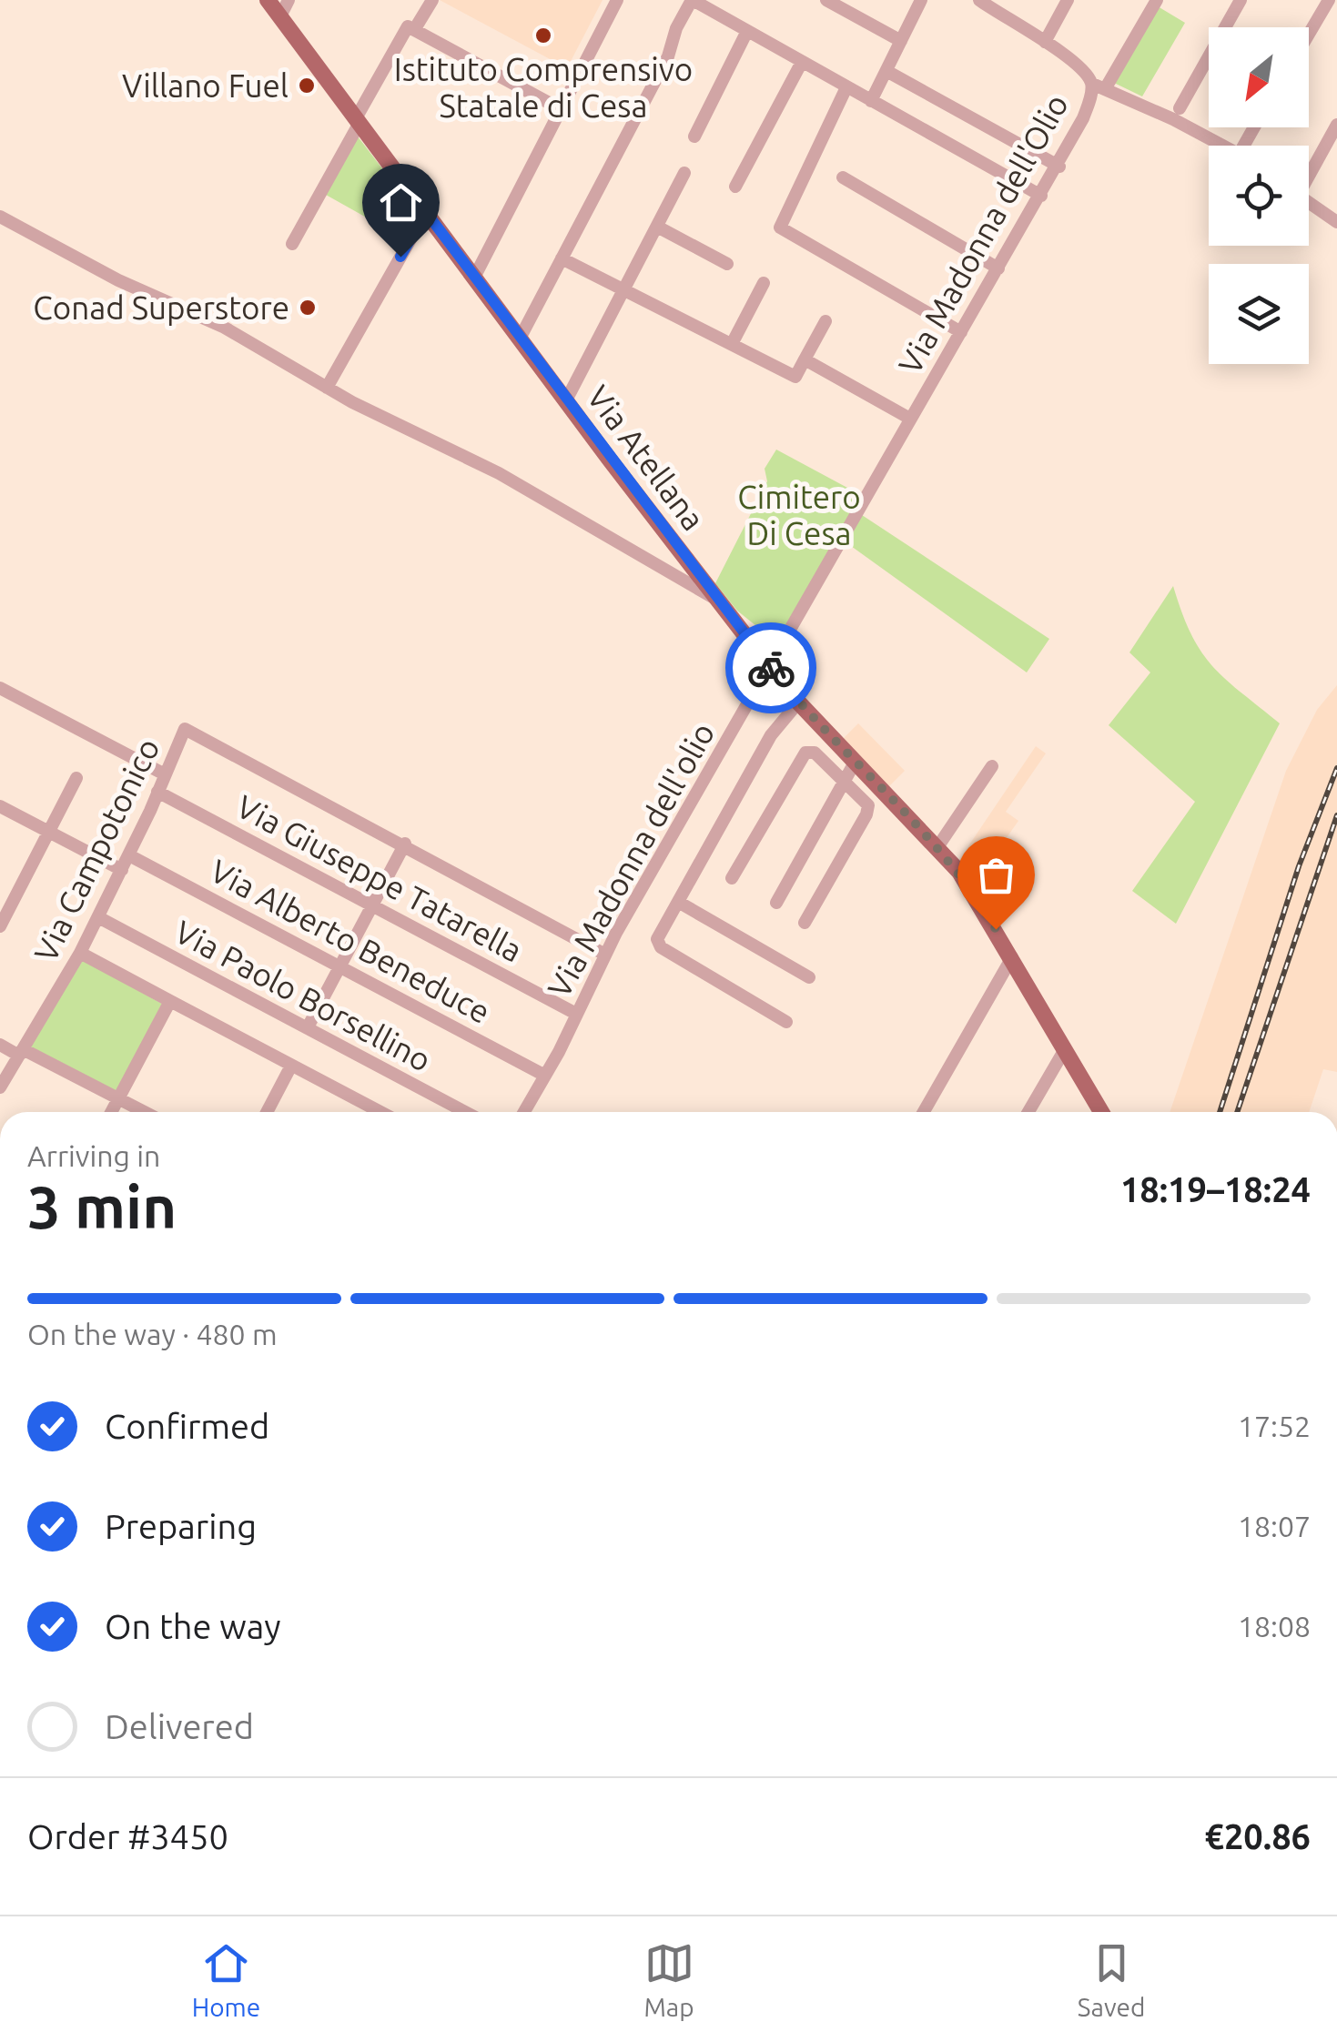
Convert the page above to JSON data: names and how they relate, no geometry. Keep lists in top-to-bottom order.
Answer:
{
  "streets": {
    "main road": ["Via Atellana"],
    "street": [
      "Via Madonna dell'Olio",
      "Via Campotonico",
      "Via Madonna dell'olio",
      "Via Giuseppe Tatarella",
      "Via Alberto Beneduce",
      "Via Paolo Borsellino"
    ]
  },
  "crossings": [
    ["Via Madonna dell'Olio", "Via Madonna dell'olio"],
    ["Via Atellana", "Via Madonna dell'olio"],
    ["Via Campotonico", "Via Giuseppe Tatarella"],
    ["Via Campotonico", "Via Alberto Beneduce"],
    ["Via Campotonico", "Via Paolo Borsellino"],
    ["Via Madonna dell'olio", "Via Giuseppe Tatarella"],
    ["Via Madonna dell'olio", "Via Alberto Beneduce"]
  ],
  "parks": ["Cimitero Di Cesa"],
  "places": ["Istituto Comprensivo Statale di Cesa", "Villano Fuel", "Conad Superstore"],
  "north": "bottom left",
  "page": {
    "heading": ["3 min", "Arriving in", "18:19–18:24"],
    "panel": ["Order #3450", "€20.86"],
    "bar": "On the way · 480 m",
    "list": [
      ["Confirmed", "17:52"],
      ["Preparing", "18:07"],
      ["On the way", "18:08"],
      "Delivered"
    ],
    "tabs": ["Home", "Map", "Saved"]
  }
}
